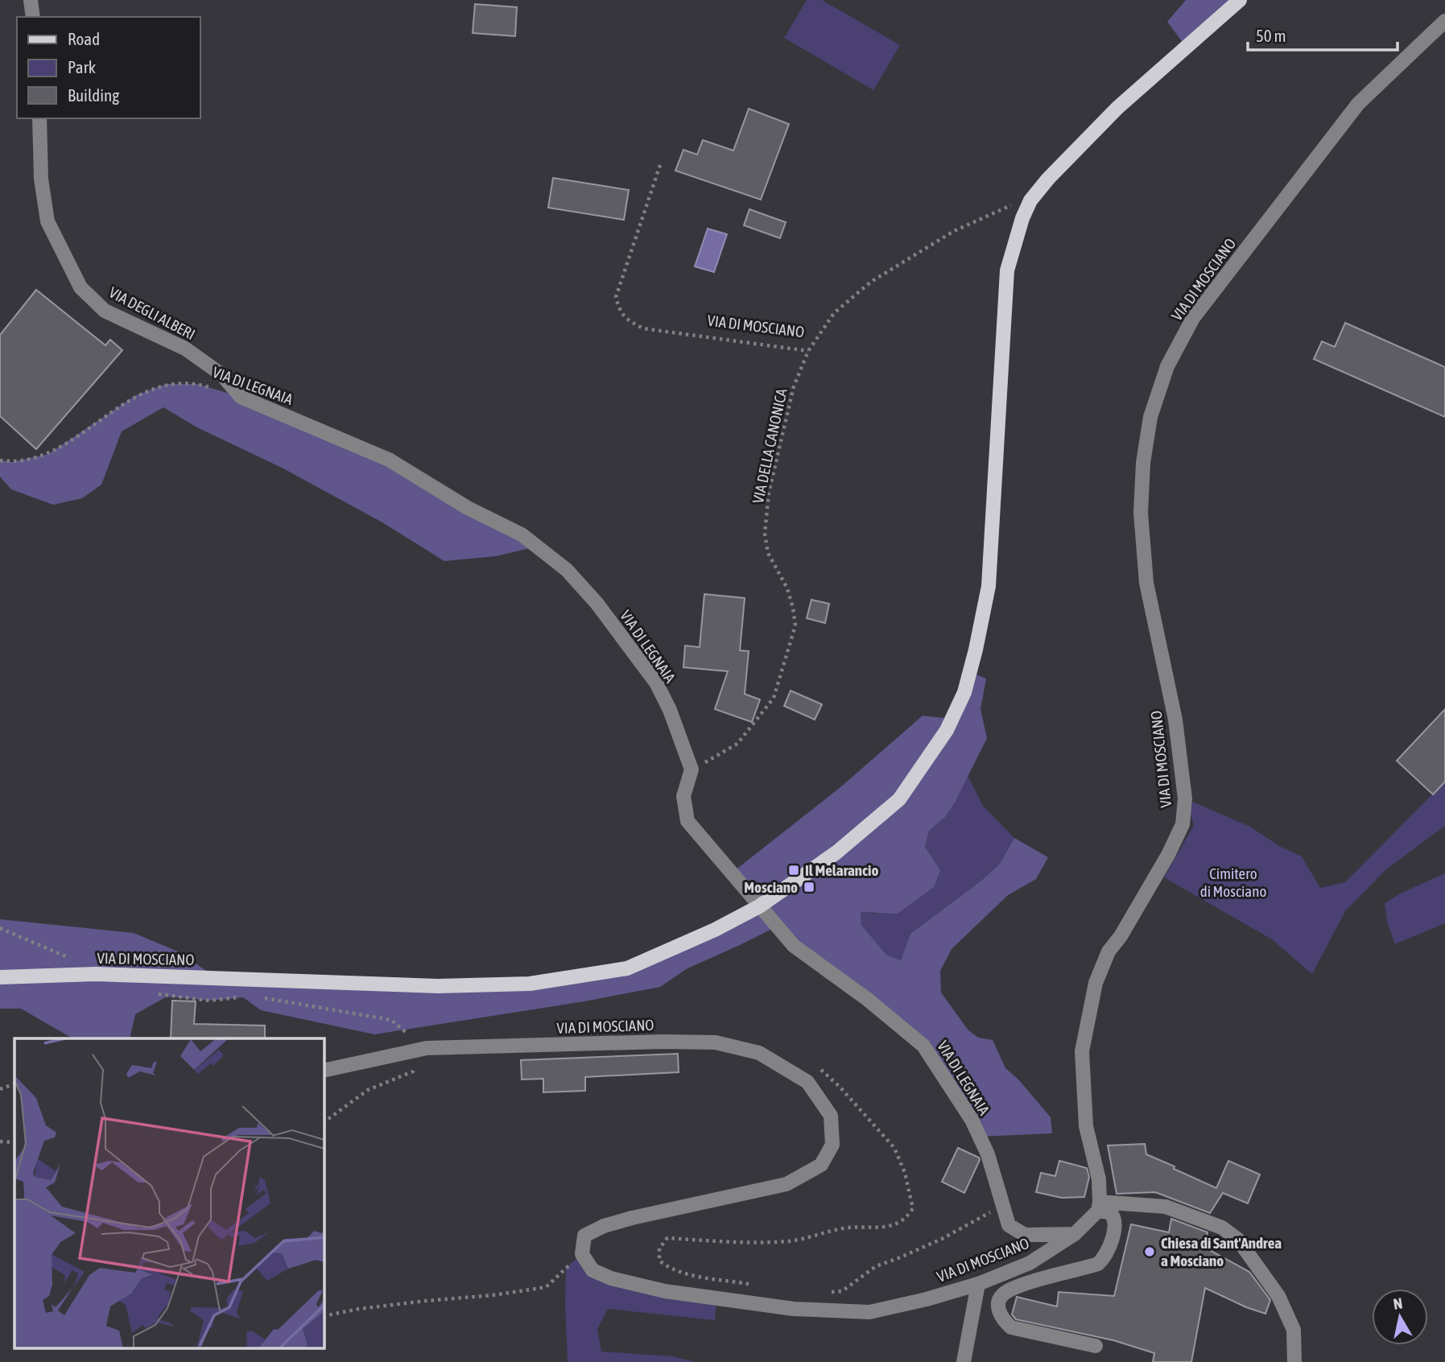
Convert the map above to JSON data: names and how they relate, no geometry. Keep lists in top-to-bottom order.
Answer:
{
  "streets": {
    "main road": ["VIA DI MOSCIANO"],
    "street": ["VIA DEGLI ALBERI", "VIA DI LEGNAIA"],
    "path": ["VIA DELLA CANONICA"]
  },
  "crossings": [
    ["VIA DI MOSCIANO", "VIA DI LEGNAIA"],
    ["VIA DI MOSCIANO", "VIA DELLA CANONICA"],
    ["VIA DEGLI ALBERI", "VIA DI LEGNAIA"],
    ["VIA DI LEGNAIA", "VIA DELLA CANONICA"]
  ],
  "parks": ["Cimitero di Mosciano"],
  "places": {
    "transit": ["Il Melarancio", "Mosciano"],
    "other": ["Chiesa di Sant'Andrea a Mosciano"]
  },
  "legend": ["Road", "Park", "Building"],
  "scale_bar": "50 m",
  "north": "top"
}
